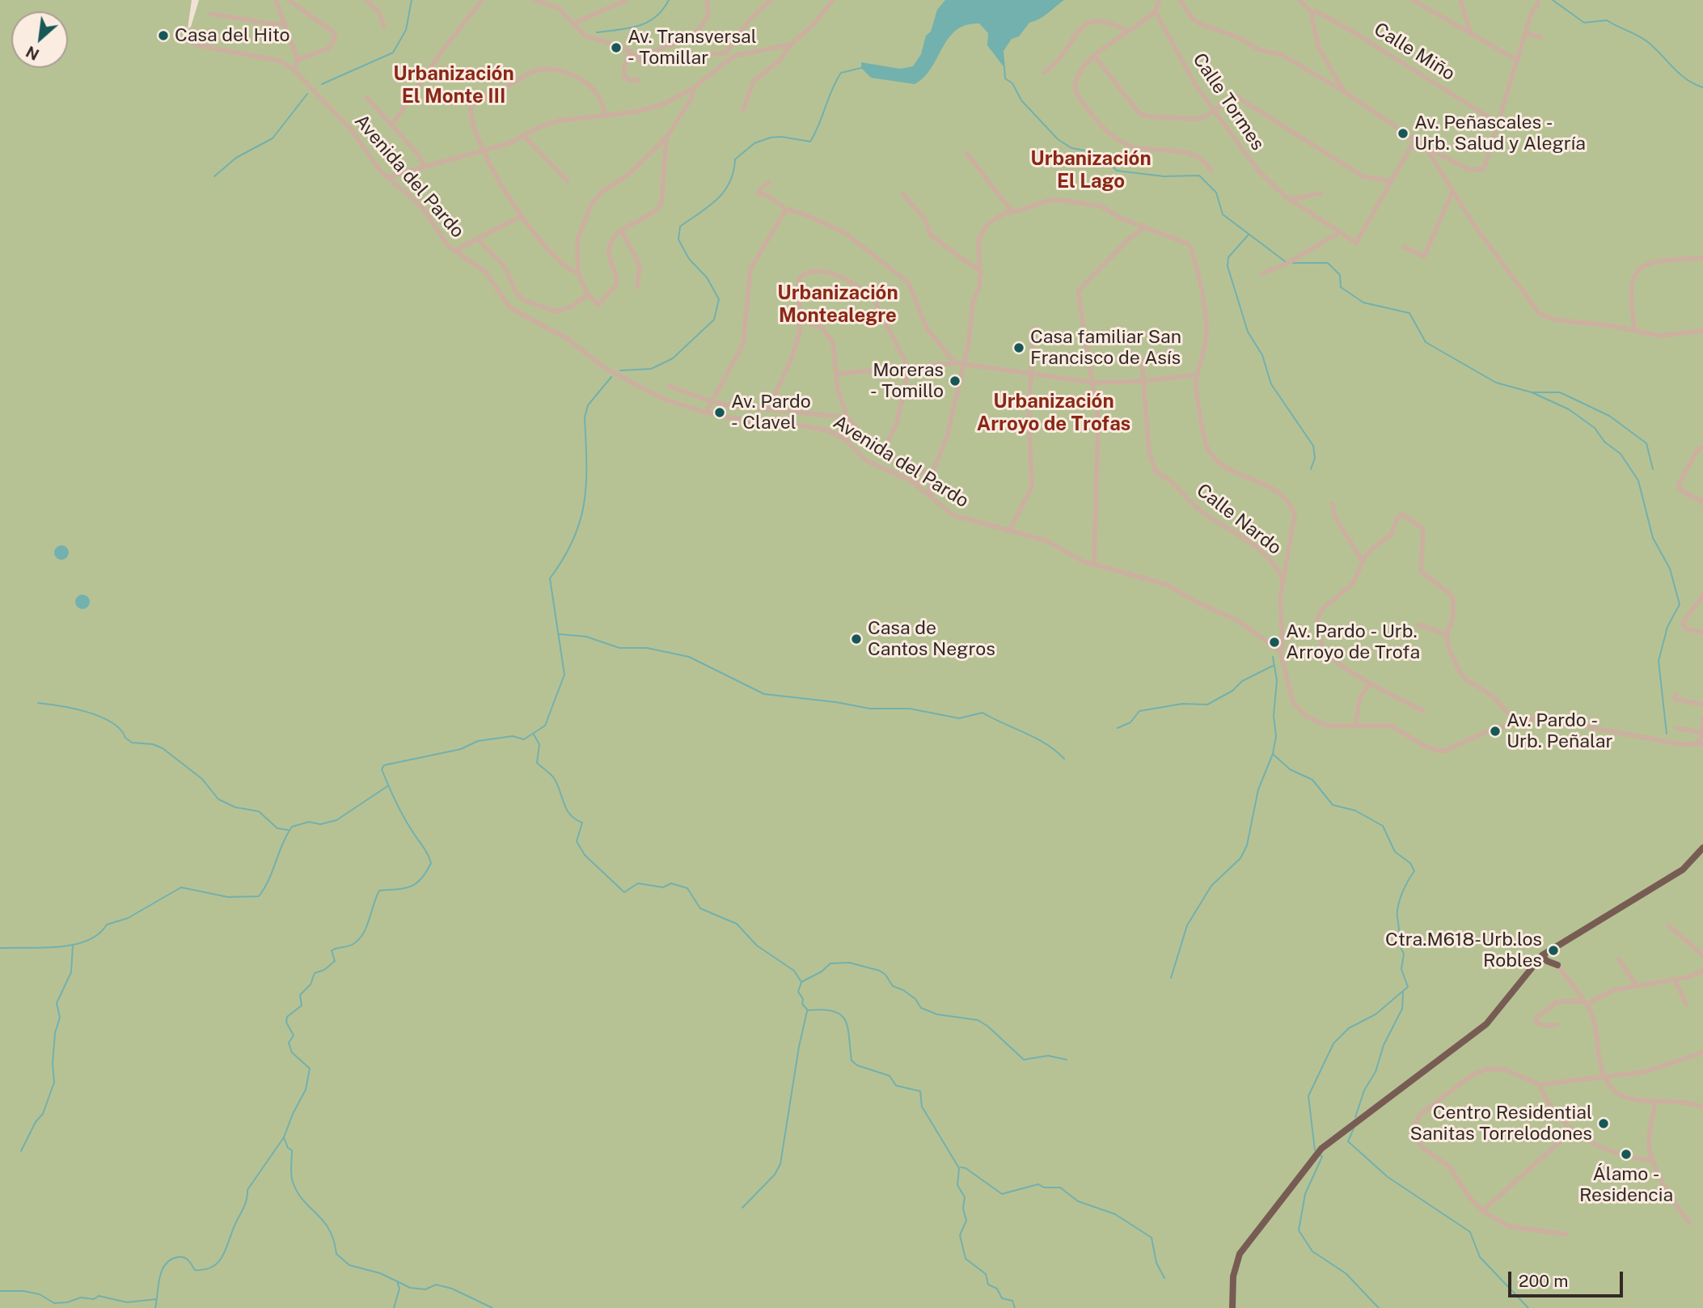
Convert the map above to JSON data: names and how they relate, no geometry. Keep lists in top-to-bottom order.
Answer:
{
  "streets": {
    "street": [
      "Calle Miño",
      "Calle Tormes",
      "Avenida del Pardo",
      "Calle Nardo"
    ]
  },
  "districts": [
    "Urbanización El Monte III",
    "Urbanización El Lago",
    "Urbanización Montealegre",
    "Urbanización Arroyo de Trofas"
  ],
  "places": [
    "Casa del Hito",
    "Av. Transversal - Tomillar",
    "Av. Peñascales - Urb. Salud y Alegría",
    "Casa familiar San Francisco de Asís",
    "Moreras - Tomillo",
    "Av. Pardo - Clavel",
    "Casa de Cantos Negros",
    "Av. Pardo - Urb. Arroyo de Trofa",
    "Av. Pardo - Urb. Peñalar",
    "Ctra.M618-Urb.los Robles",
    "Centro Residential Sanitas Torrelodones",
    "Álamo - Residencia"
  ],
  "scale_bar": "200 m",
  "north": "bottom left"
}
